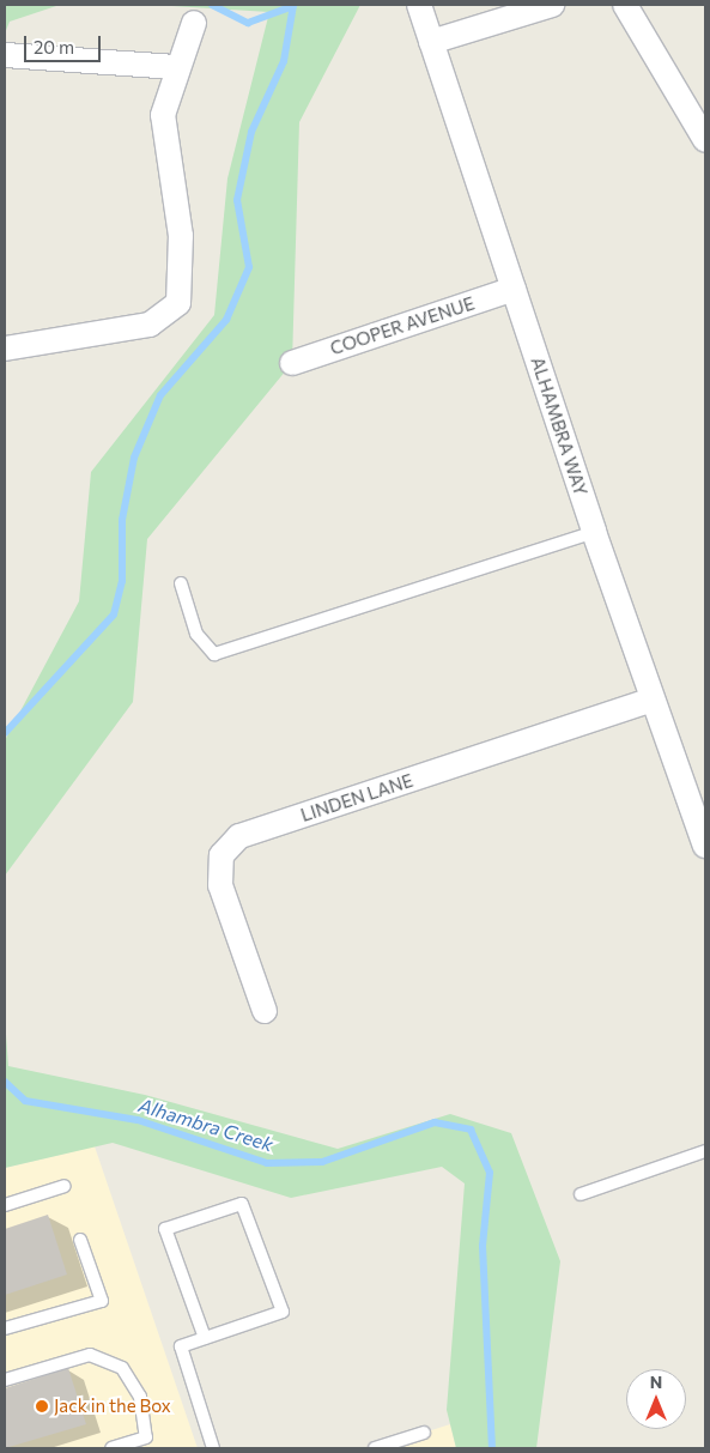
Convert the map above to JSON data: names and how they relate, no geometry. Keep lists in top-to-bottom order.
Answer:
{
  "streets": {
    "street": ["COOPER AVENUE", "ALHAMBRA WAY", "LINDEN LANE"]
  },
  "crossings": [
    ["COOPER AVENUE", "ALHAMBRA WAY"],
    ["ALHAMBRA WAY", "LINDEN LANE"]
  ],
  "water": ["Alhambra Creek"],
  "places": ["Jack in the Box"],
  "scale_bar": "20 m",
  "north": "top"
}
